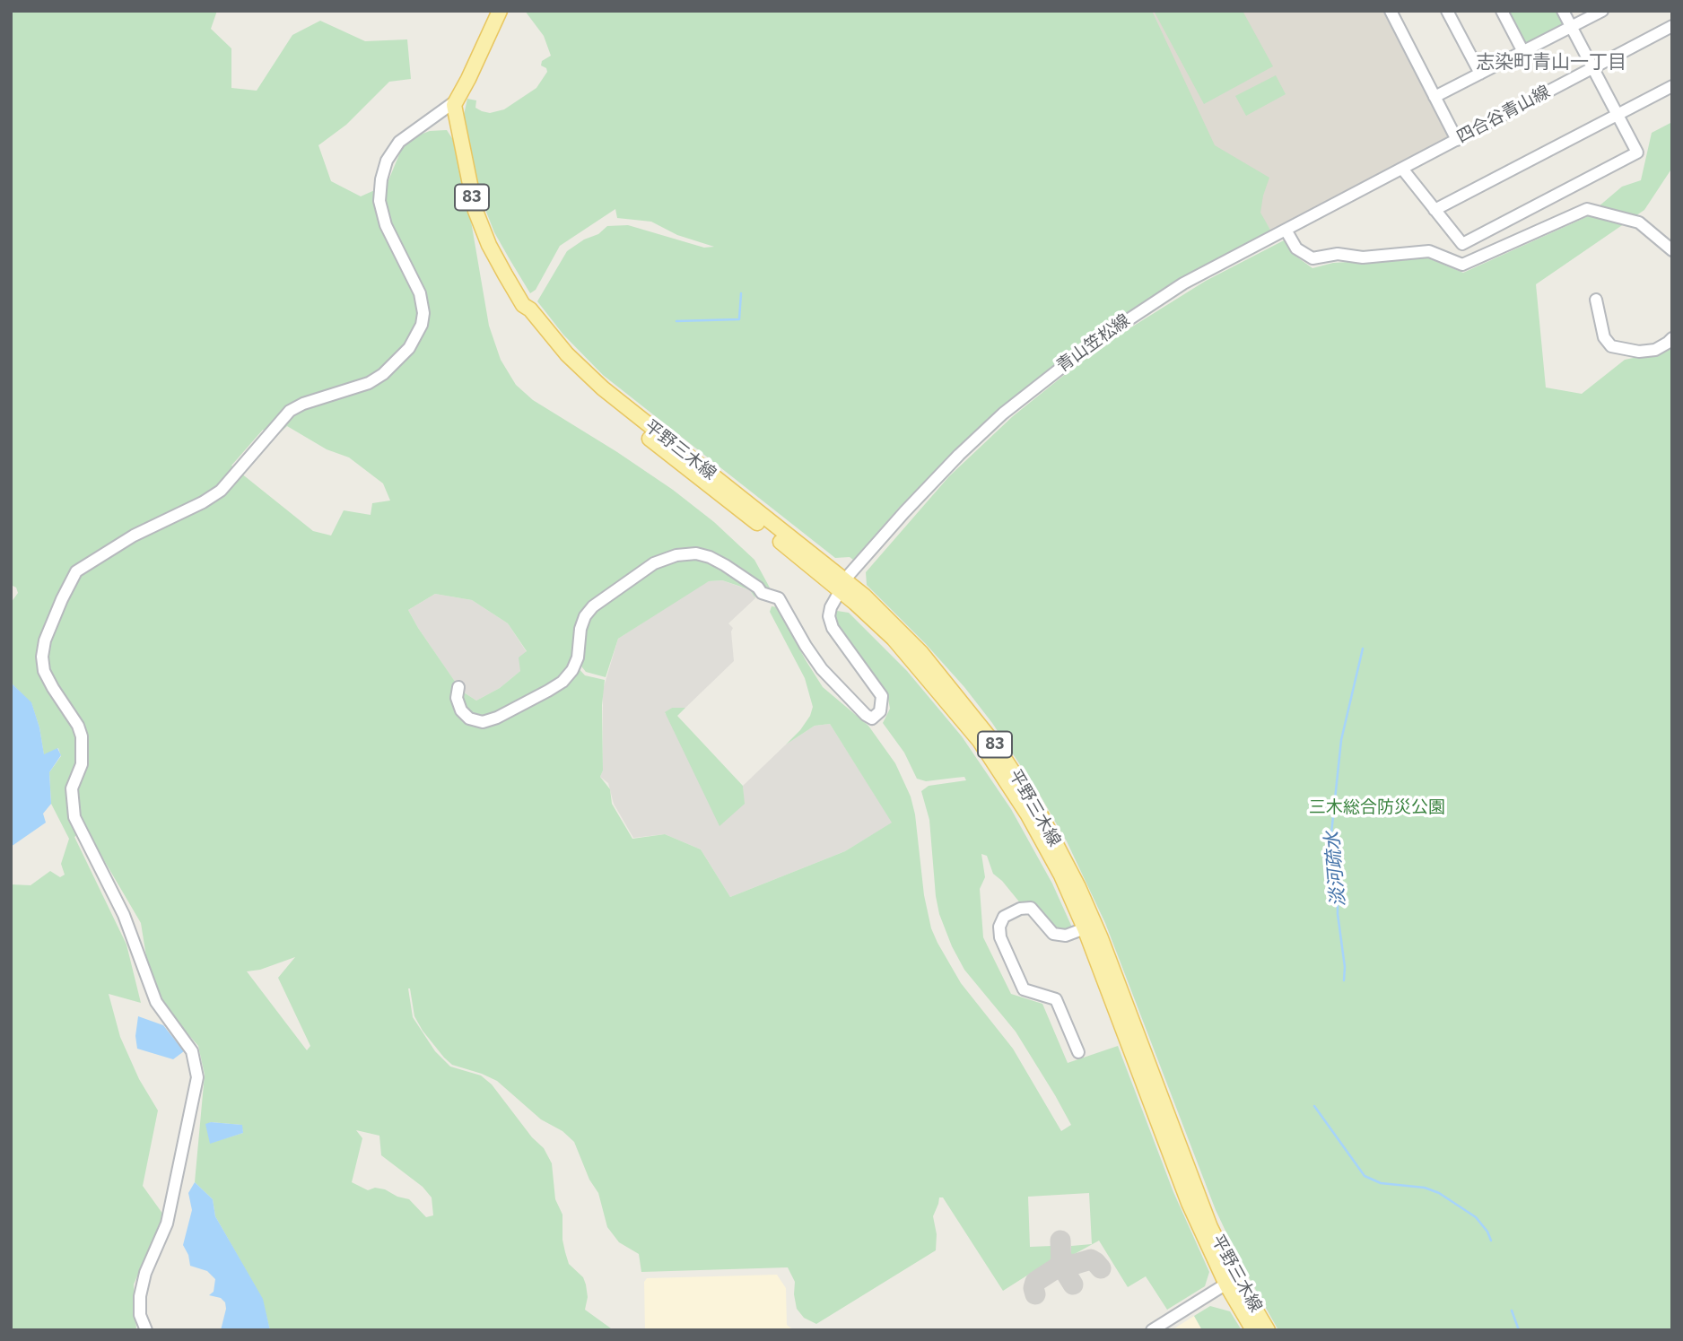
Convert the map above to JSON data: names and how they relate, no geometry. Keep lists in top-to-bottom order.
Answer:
{
  "streets": {
    "main road": ["83", "平野三木線"],
    "street": ["四合谷青山線", "青山笠松線"]
  },
  "crossings": [
    ["四合谷青山線", "青山笠松線"],
    ["青山笠松線", "平野三木線"]
  ],
  "districts": ["志染町青山一丁目"],
  "water": ["淡河疏水"],
  "parks": ["三木総合防災公園"]
}
